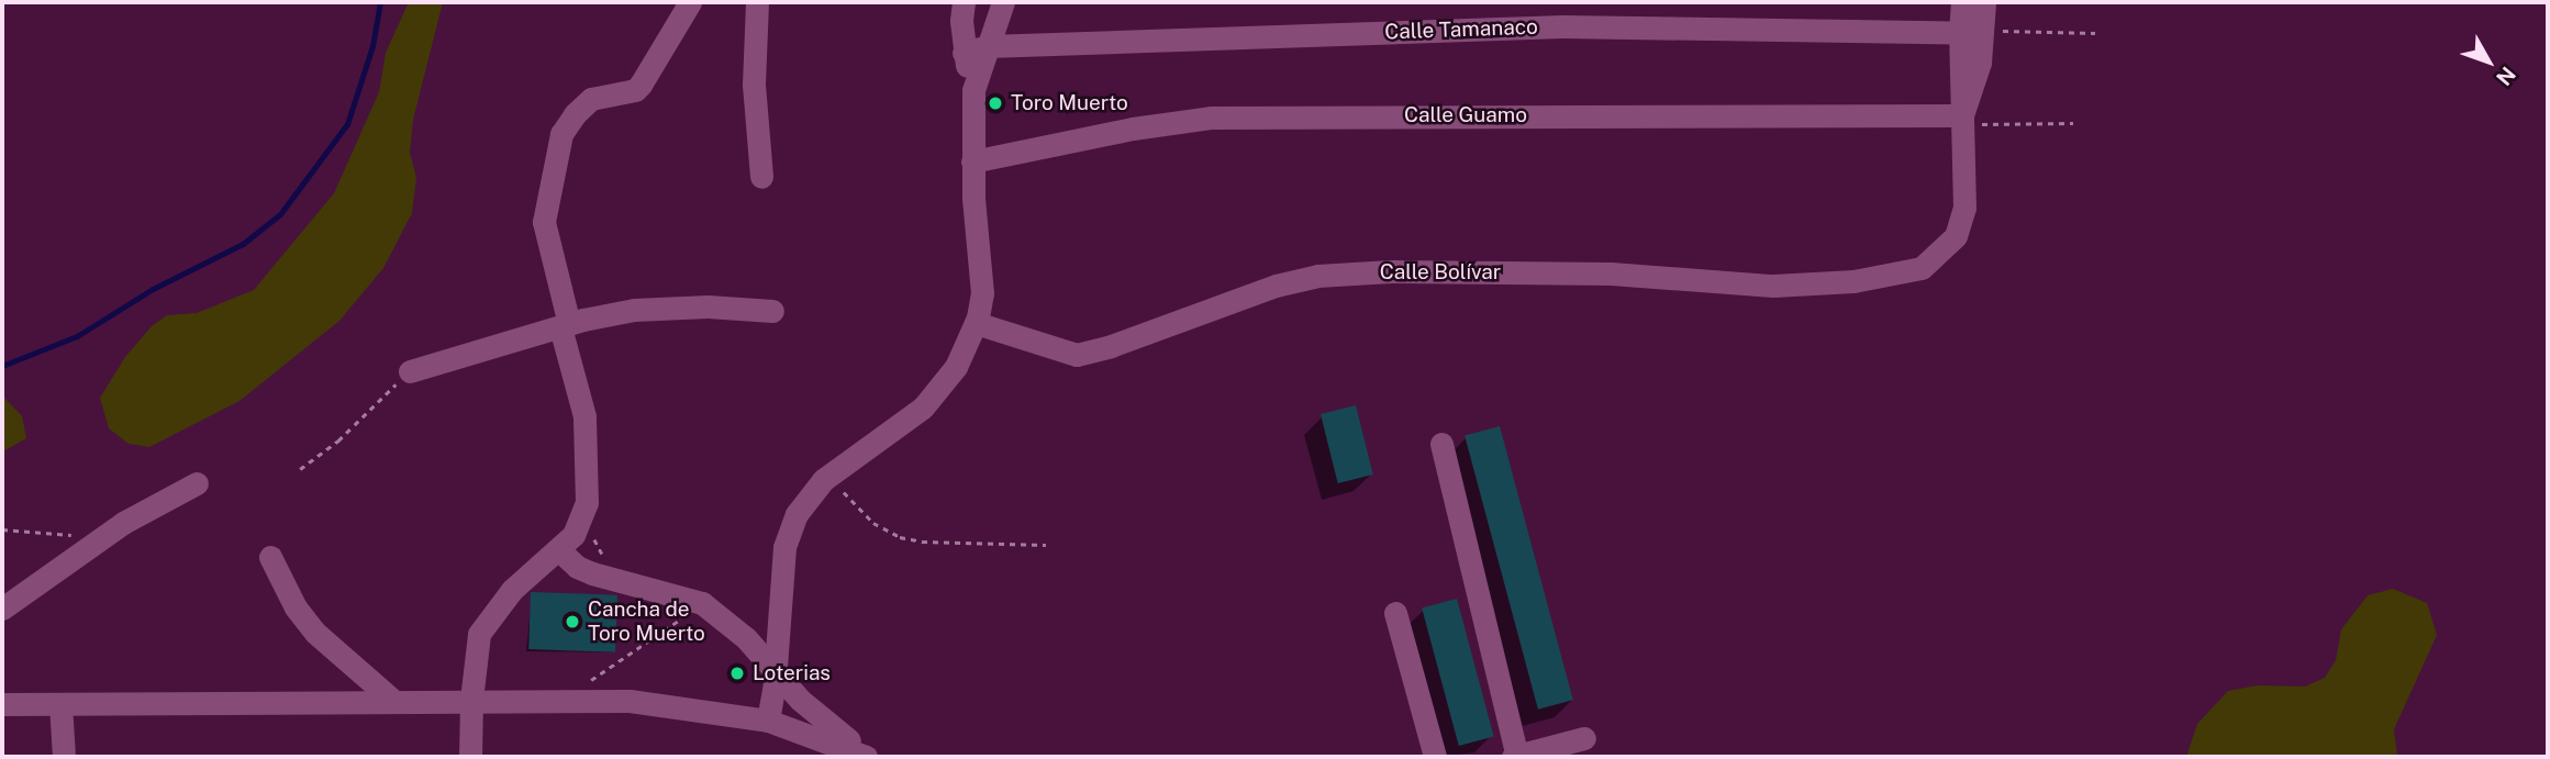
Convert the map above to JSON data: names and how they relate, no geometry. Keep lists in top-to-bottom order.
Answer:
{
  "streets": {
    "street": ["Calle Tamanaco", "Calle Guamo", "Calle Bolívar"]
  },
  "crossings": [
    ["Calle Guamo", "Calle Bolívar"]
  ],
  "places": ["Toro Muerto", "Cancha de Toro Muerto", "Loterias"],
  "north": "bottom right"
}
